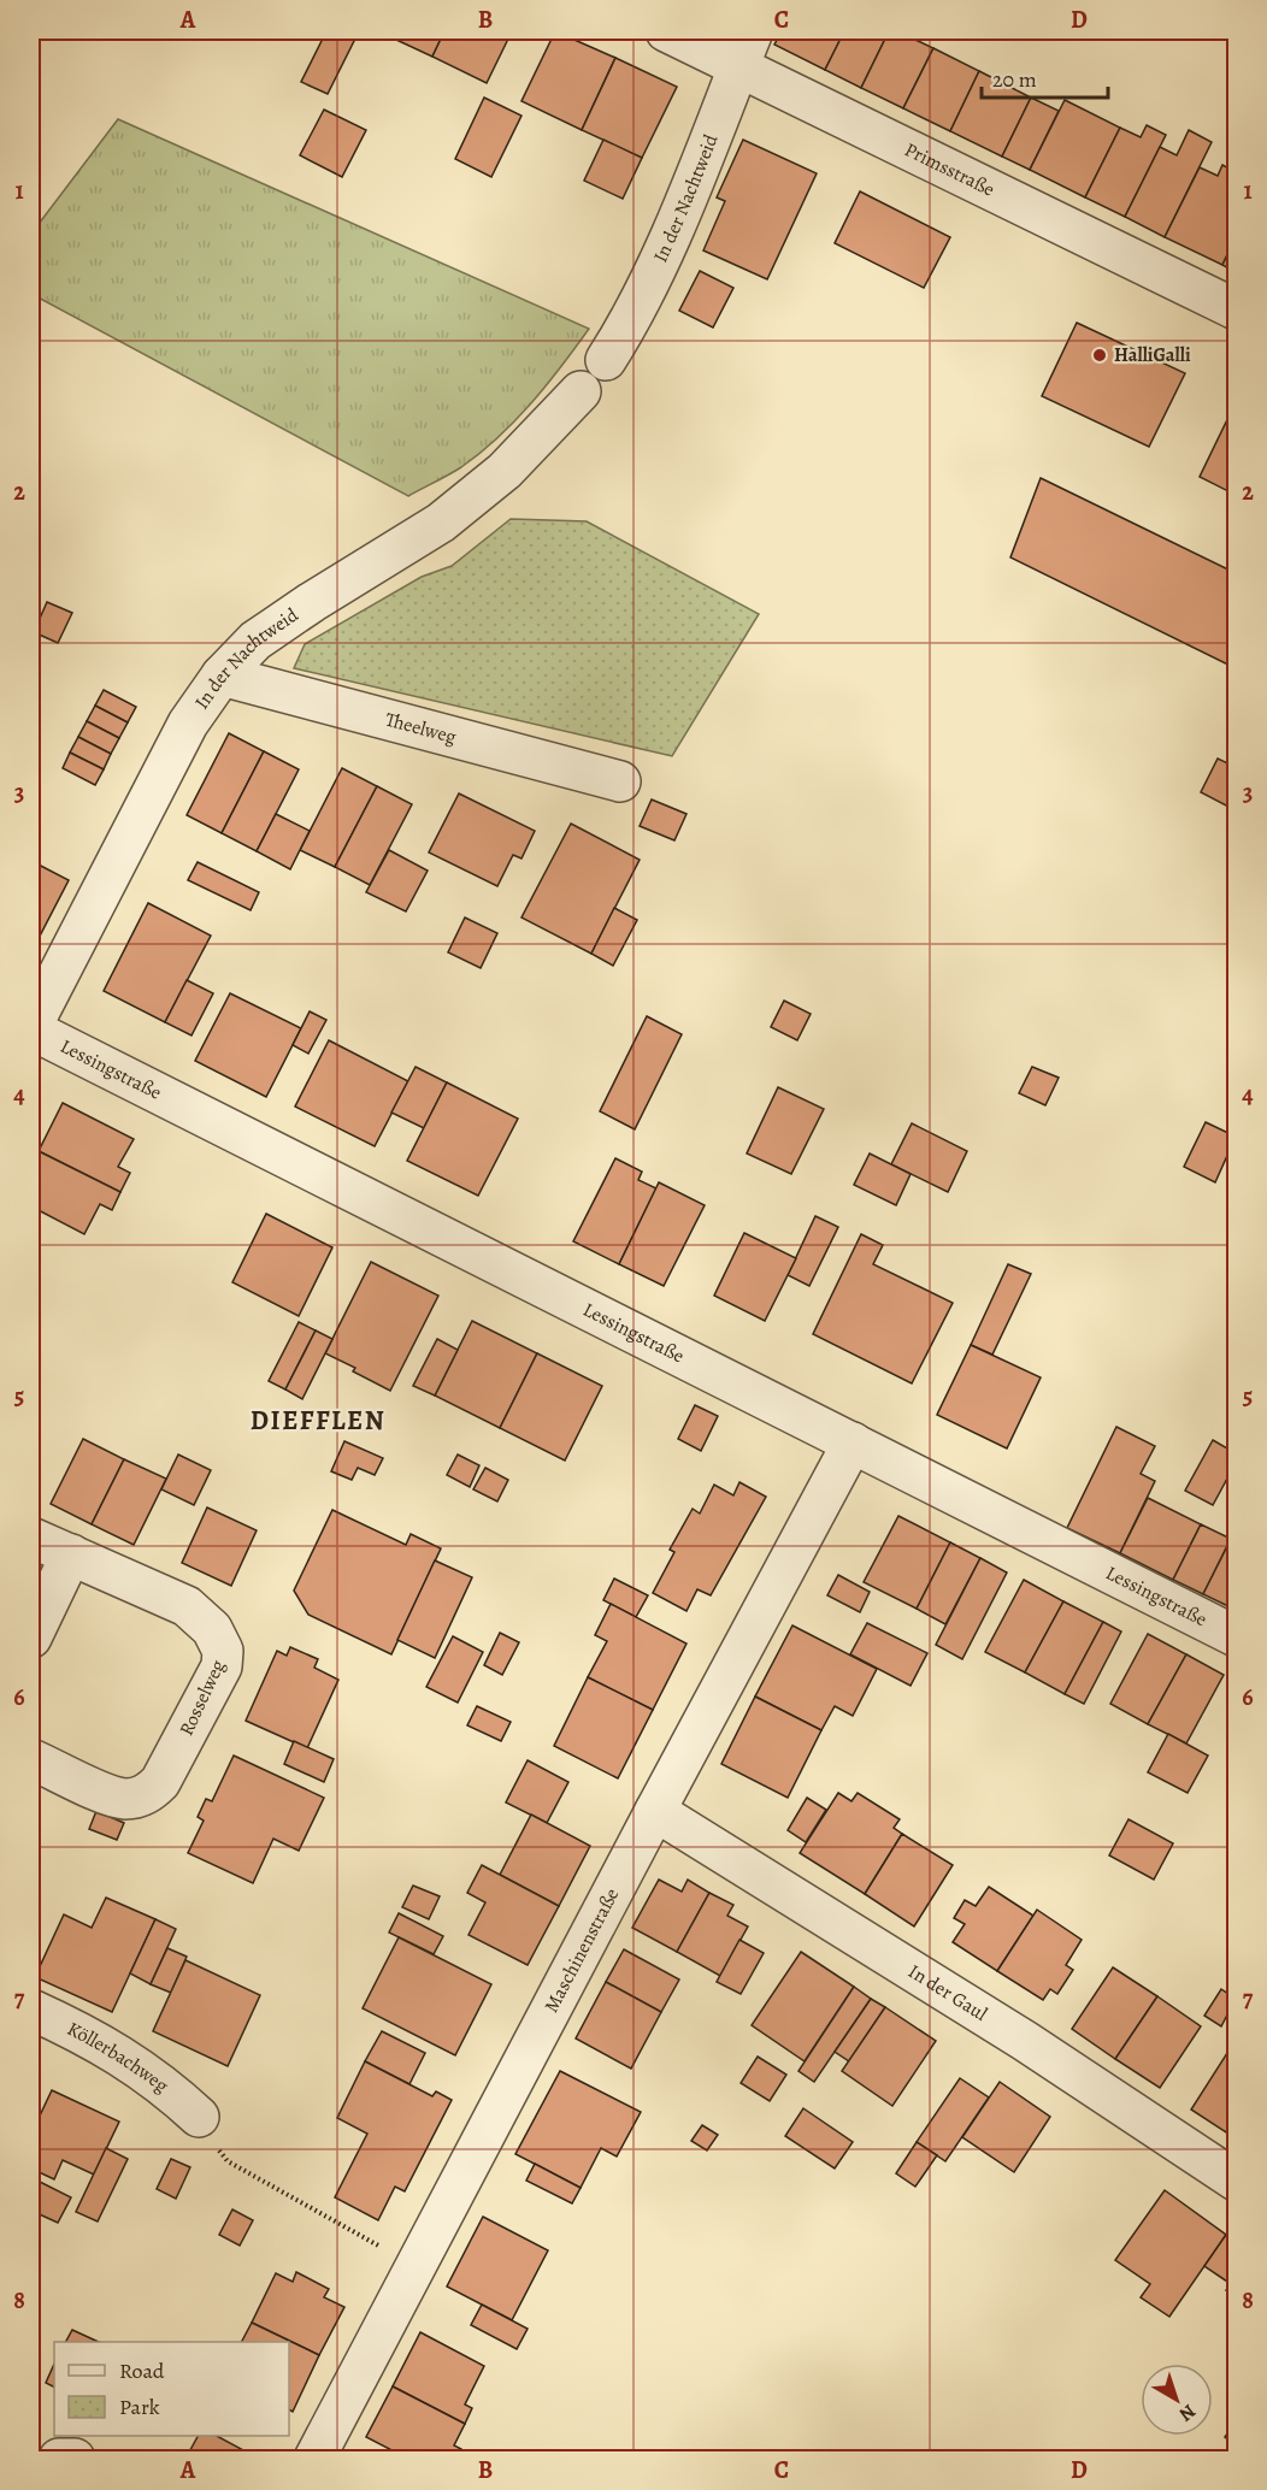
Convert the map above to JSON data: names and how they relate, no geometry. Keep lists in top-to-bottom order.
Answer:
{
  "streets": {
    "street": [
      "Primsstraße",
      "In der Nachtweid",
      "Theelweg",
      "Lessingstraße",
      "Rosselweg",
      "Maschinenstraße",
      "In der Gaul",
      "Köllerbachweg"
    ]
  },
  "crossings": [
    ["Primsstraße", "In der Nachtweid"],
    ["In der Nachtweid", "Theelweg"],
    ["In der Nachtweid", "Lessingstraße"],
    ["Lessingstraße", "Maschinenstraße"],
    ["Maschinenstraße", "In der Gaul"]
  ],
  "districts": ["DIEFFLEN"],
  "places": ["HalliGalli"],
  "legend": ["Road", "Park"],
  "scale_bar": "20 m",
  "north": "bottom right",
  "grid": {
    "columns": [
      "A",
      "B",
      "C",
      "D"
    ],
    "rows": [
      "1",
      "2",
      "3",
      "4",
      "5",
      "6",
      "7",
      "8"
    ]
  }
}
